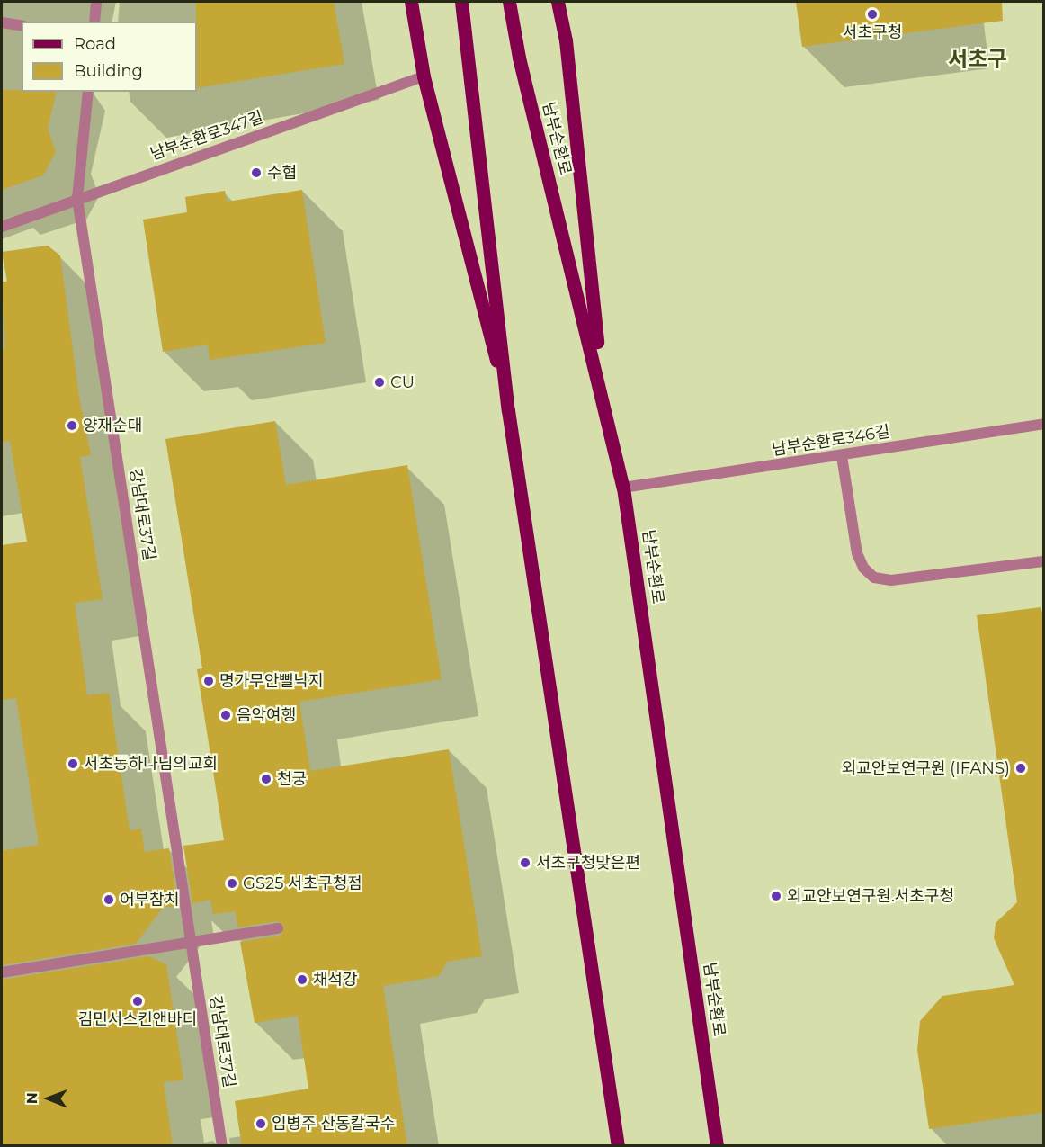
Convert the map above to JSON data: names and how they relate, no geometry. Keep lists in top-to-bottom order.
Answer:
{
  "streets": {
    "main road": ["남부순환로"],
    "street": ["남부순환로347길", "남부순환로346길", "강남대로37길"]
  },
  "crossings": [
    ["남부순환로347길", "강남대로37길"],
    ["남부순환로", "남부순환로346길"]
  ],
  "districts": ["서초구"],
  "places": [
    "서초구청",
    "수협",
    "CU",
    "양재순대",
    "명가무안뻘낙지",
    "음악여행",
    "서초동하나님의교회",
    "외교안보연구원 (IFANS)",
    "천궁",
    "서초구청맞은편",
    "GS25 서초구청점",
    "외교안보연구원.서초구청",
    "어부참치",
    "채석강",
    "김민서스킨앤바디",
    "임병주 산동칼국수"
  ],
  "legend": ["Road", "Building"],
  "north": "left"
}
